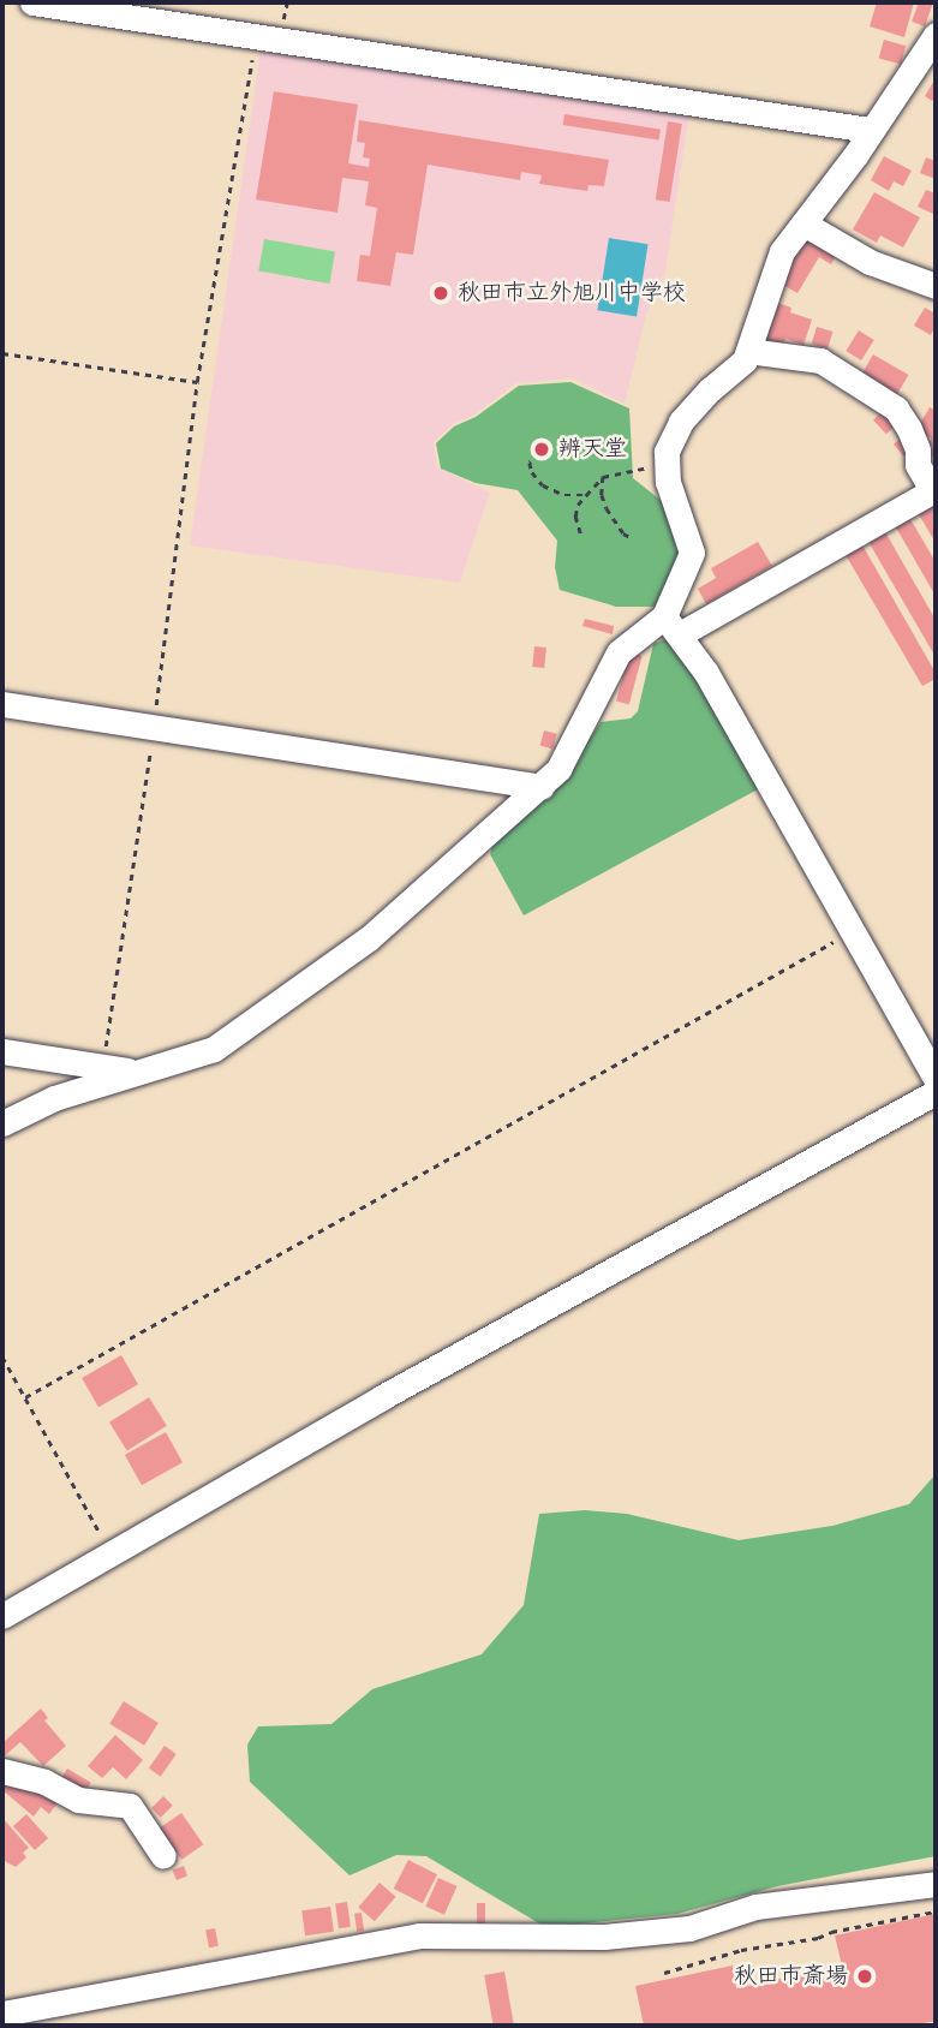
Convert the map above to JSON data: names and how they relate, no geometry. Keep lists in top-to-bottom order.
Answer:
{
  "places": ["秋田市立外旭川中学校", "辨天堂", "秋田市斎場"]
}
